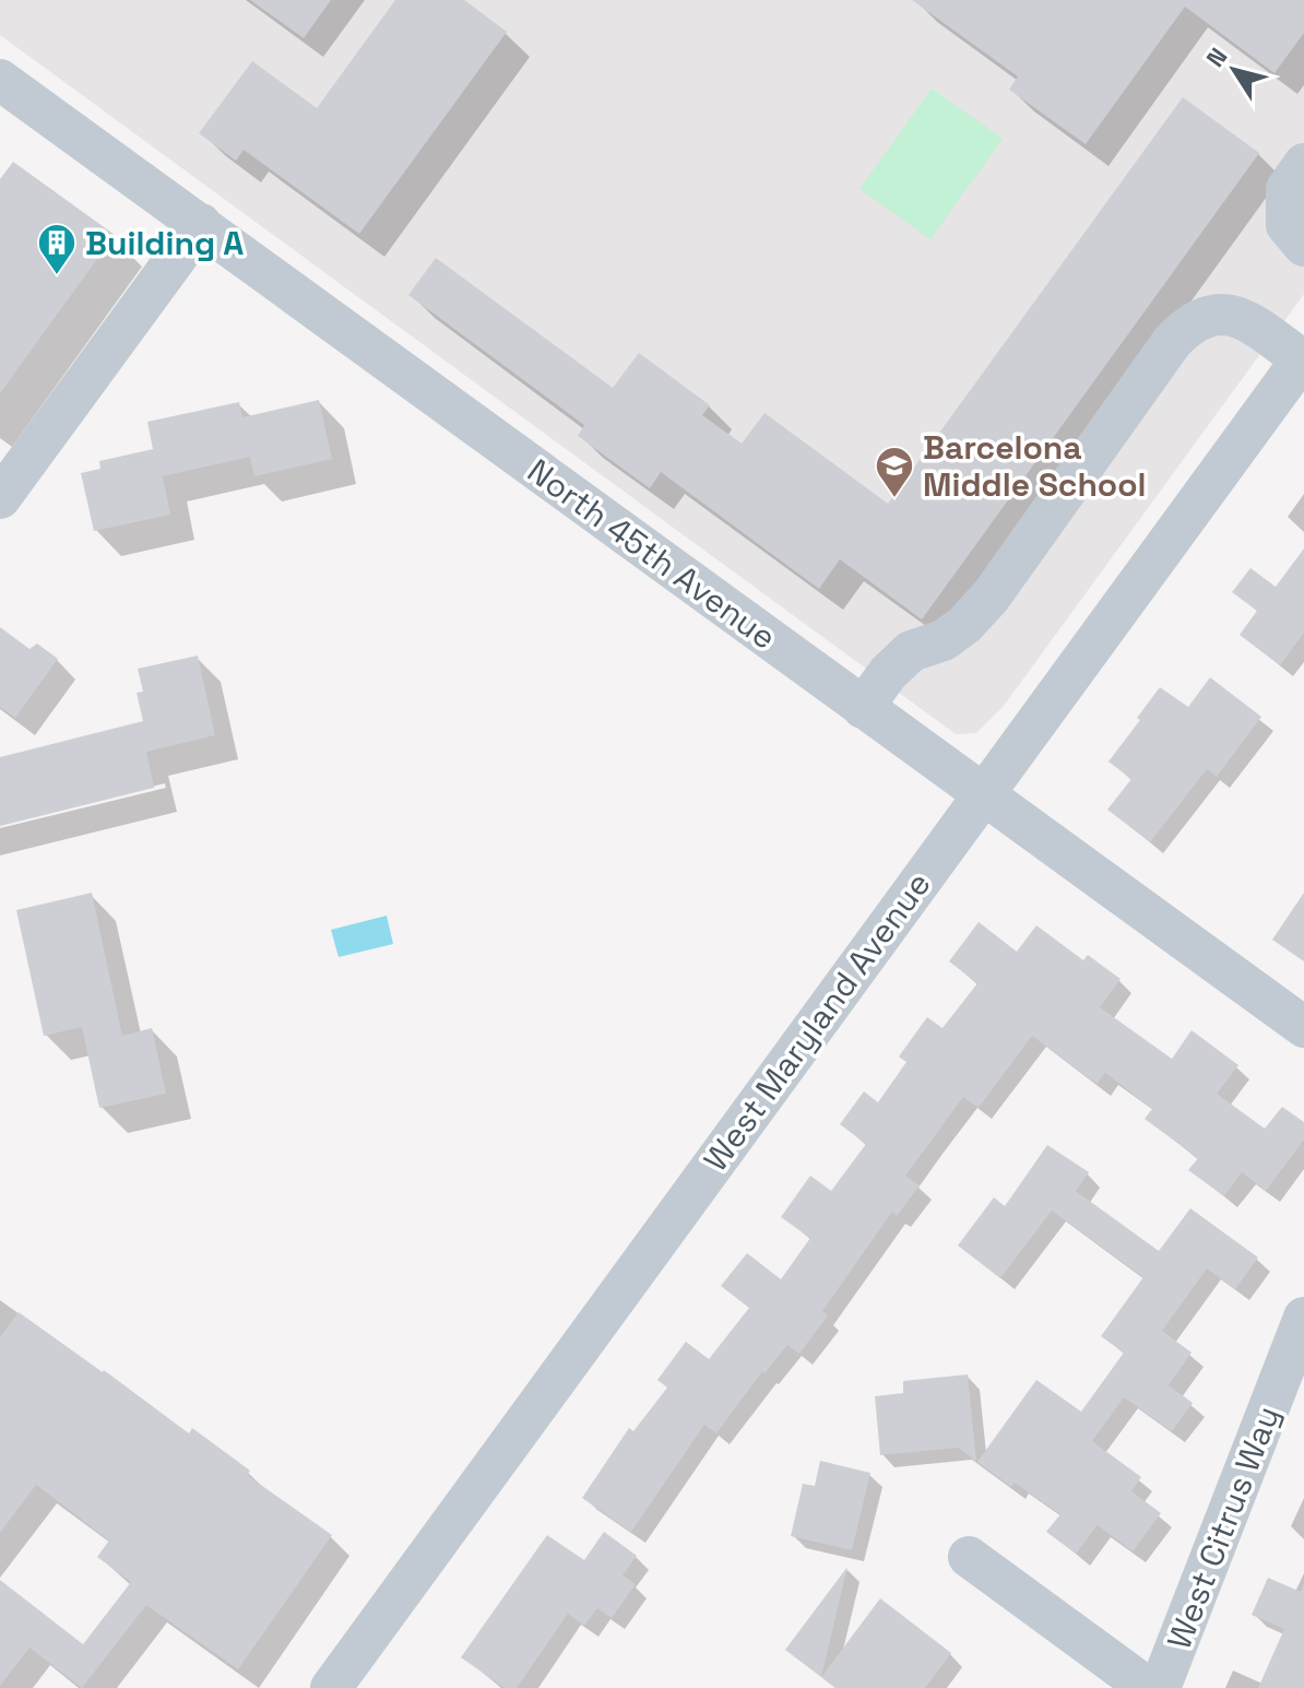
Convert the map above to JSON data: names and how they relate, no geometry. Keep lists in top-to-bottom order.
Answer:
{
  "streets": {
    "street": ["North 45th Avenue", "West Maryland Avenue", "West Citrus Way"]
  },
  "crossings": [
    ["North 45th Avenue", "West Maryland Avenue"]
  ],
  "places": {
    "building": ["Building A"],
    "school or university": ["Barcelona Middle School"]
  },
  "north": "top left"
}
